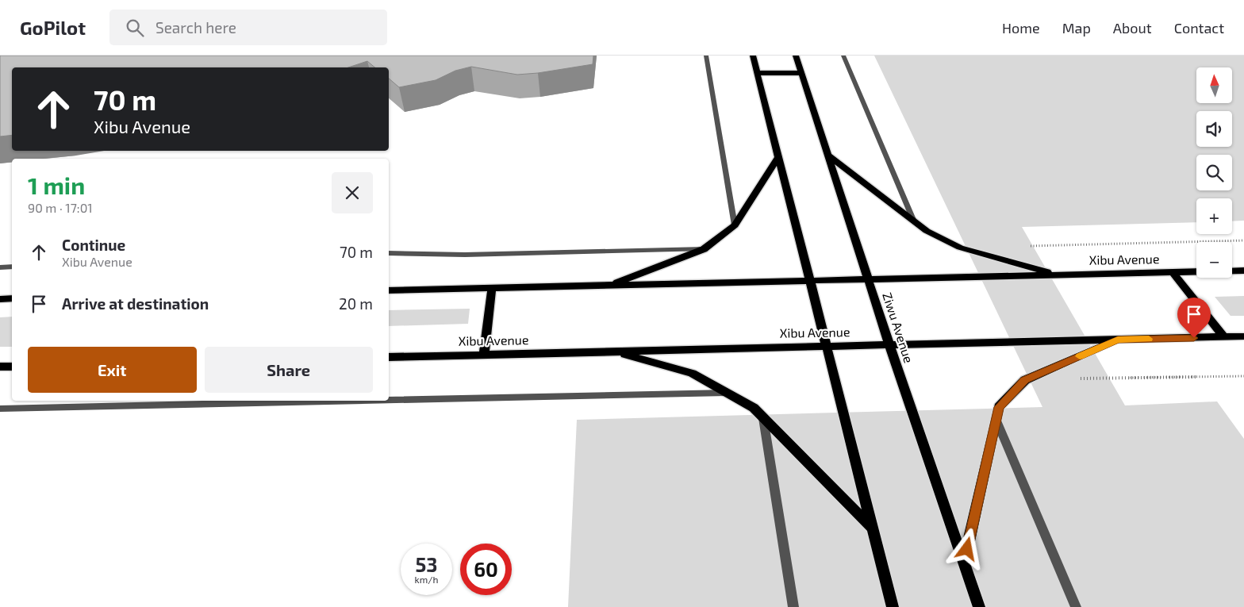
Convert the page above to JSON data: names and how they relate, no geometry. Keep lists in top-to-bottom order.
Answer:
{
  "streets": {
    "main road": ["Xibu Avenue", "Ziwu Avenue"]
  },
  "crossings": [
    ["Xibu Avenue", "Ziwu Avenue"]
  ],
  "north": "top",
  "page": {
    "header": "GoPilot",
    "search": "Search here",
    "nav": [
      "Home",
      "Map",
      "About",
      "Contact"
    ],
    "map_buttons": ["+", "−"],
    "turn": ["70 m", "Xibu Avenue"],
    "heading": ["1 min", "90 m · 17:01"],
    "list": [
      {
        "name": "Continue",
        "note": "Xibu Avenue",
        "value": "70 m"
      },
      {
        "name": "Arrive at destination",
        "value": "20 m"
      }
    ],
    "buttons": ["Exit", "Share"],
    "speed": "53 km/h",
    "limit": "60"
  }
}
